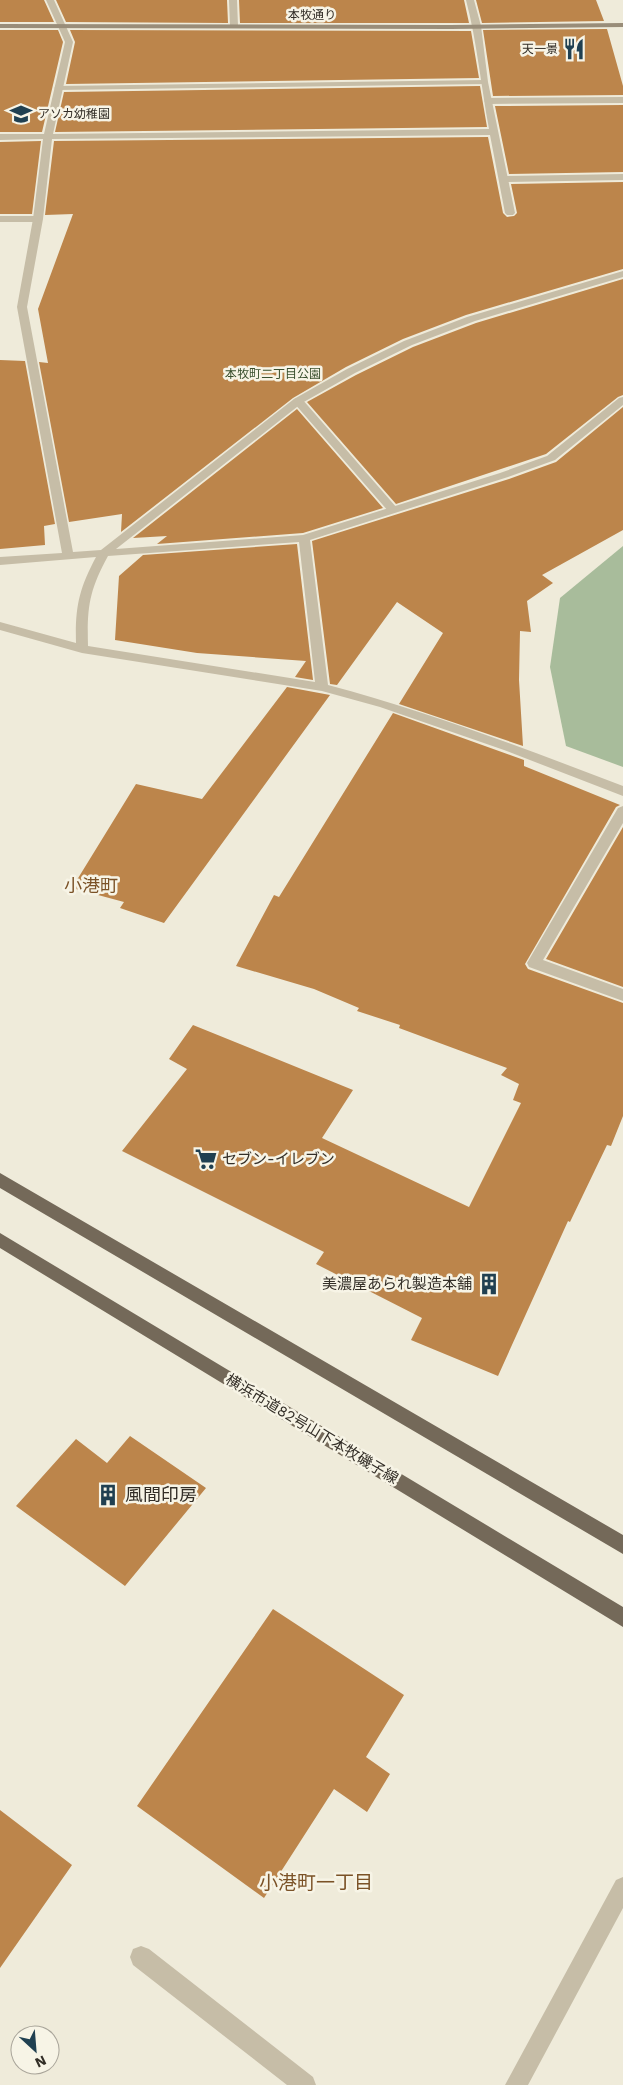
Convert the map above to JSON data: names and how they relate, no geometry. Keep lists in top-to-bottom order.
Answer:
{
  "streets": {
    "main road": ["横浜市道82号山下本牧磯子線"],
    "street": ["本牧通り"]
  },
  "districts": ["小港町", "小港町一丁目"],
  "parks": ["本牧町二丁目公園"],
  "places": {
    "restaurant": ["天一景"],
    "school or university": ["アソカ幼稚園"],
    "supermarket": ["セブン-イレブン"],
    "building": ["美濃屋あられ製造本舗", "風間印房"]
  },
  "north": "bottom right"
}
